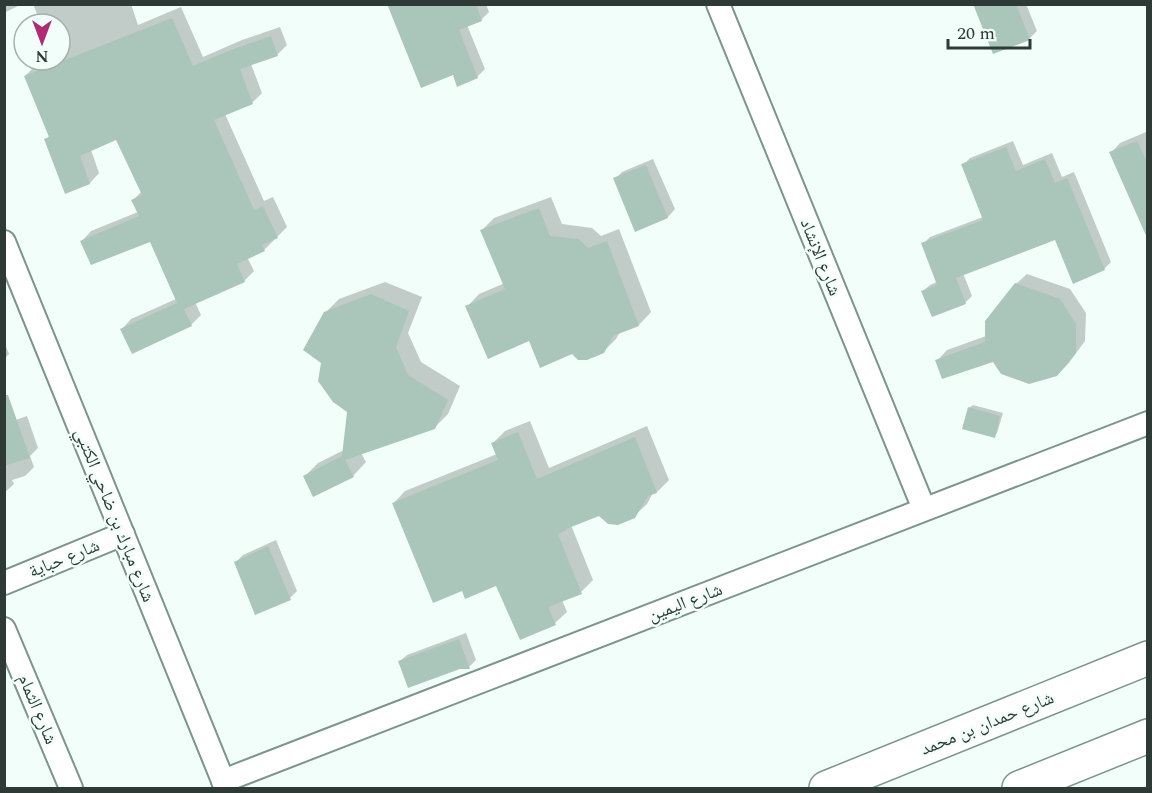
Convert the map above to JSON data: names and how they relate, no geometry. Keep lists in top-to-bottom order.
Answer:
{
  "streets": {
    "main road": ["شارع حمدان بن محمد"],
    "street": [
      "شارع الإنشاد",
      "شارع مبارك بن ضاحي الكتبي",
      "شارع حباية",
      "شارع اليمين",
      "شارع الثمام"
    ]
  },
  "crossings": [
    ["شارع الإنشاد", "شارع اليمين"],
    ["شارع مبارك بن ضاحي الكتبي", "شارع حباية"],
    ["شارع مبارك بن ضاحي الكتبي", "شارع اليمين"]
  ],
  "scale_bar": "20 m",
  "north": "bottom"
}
